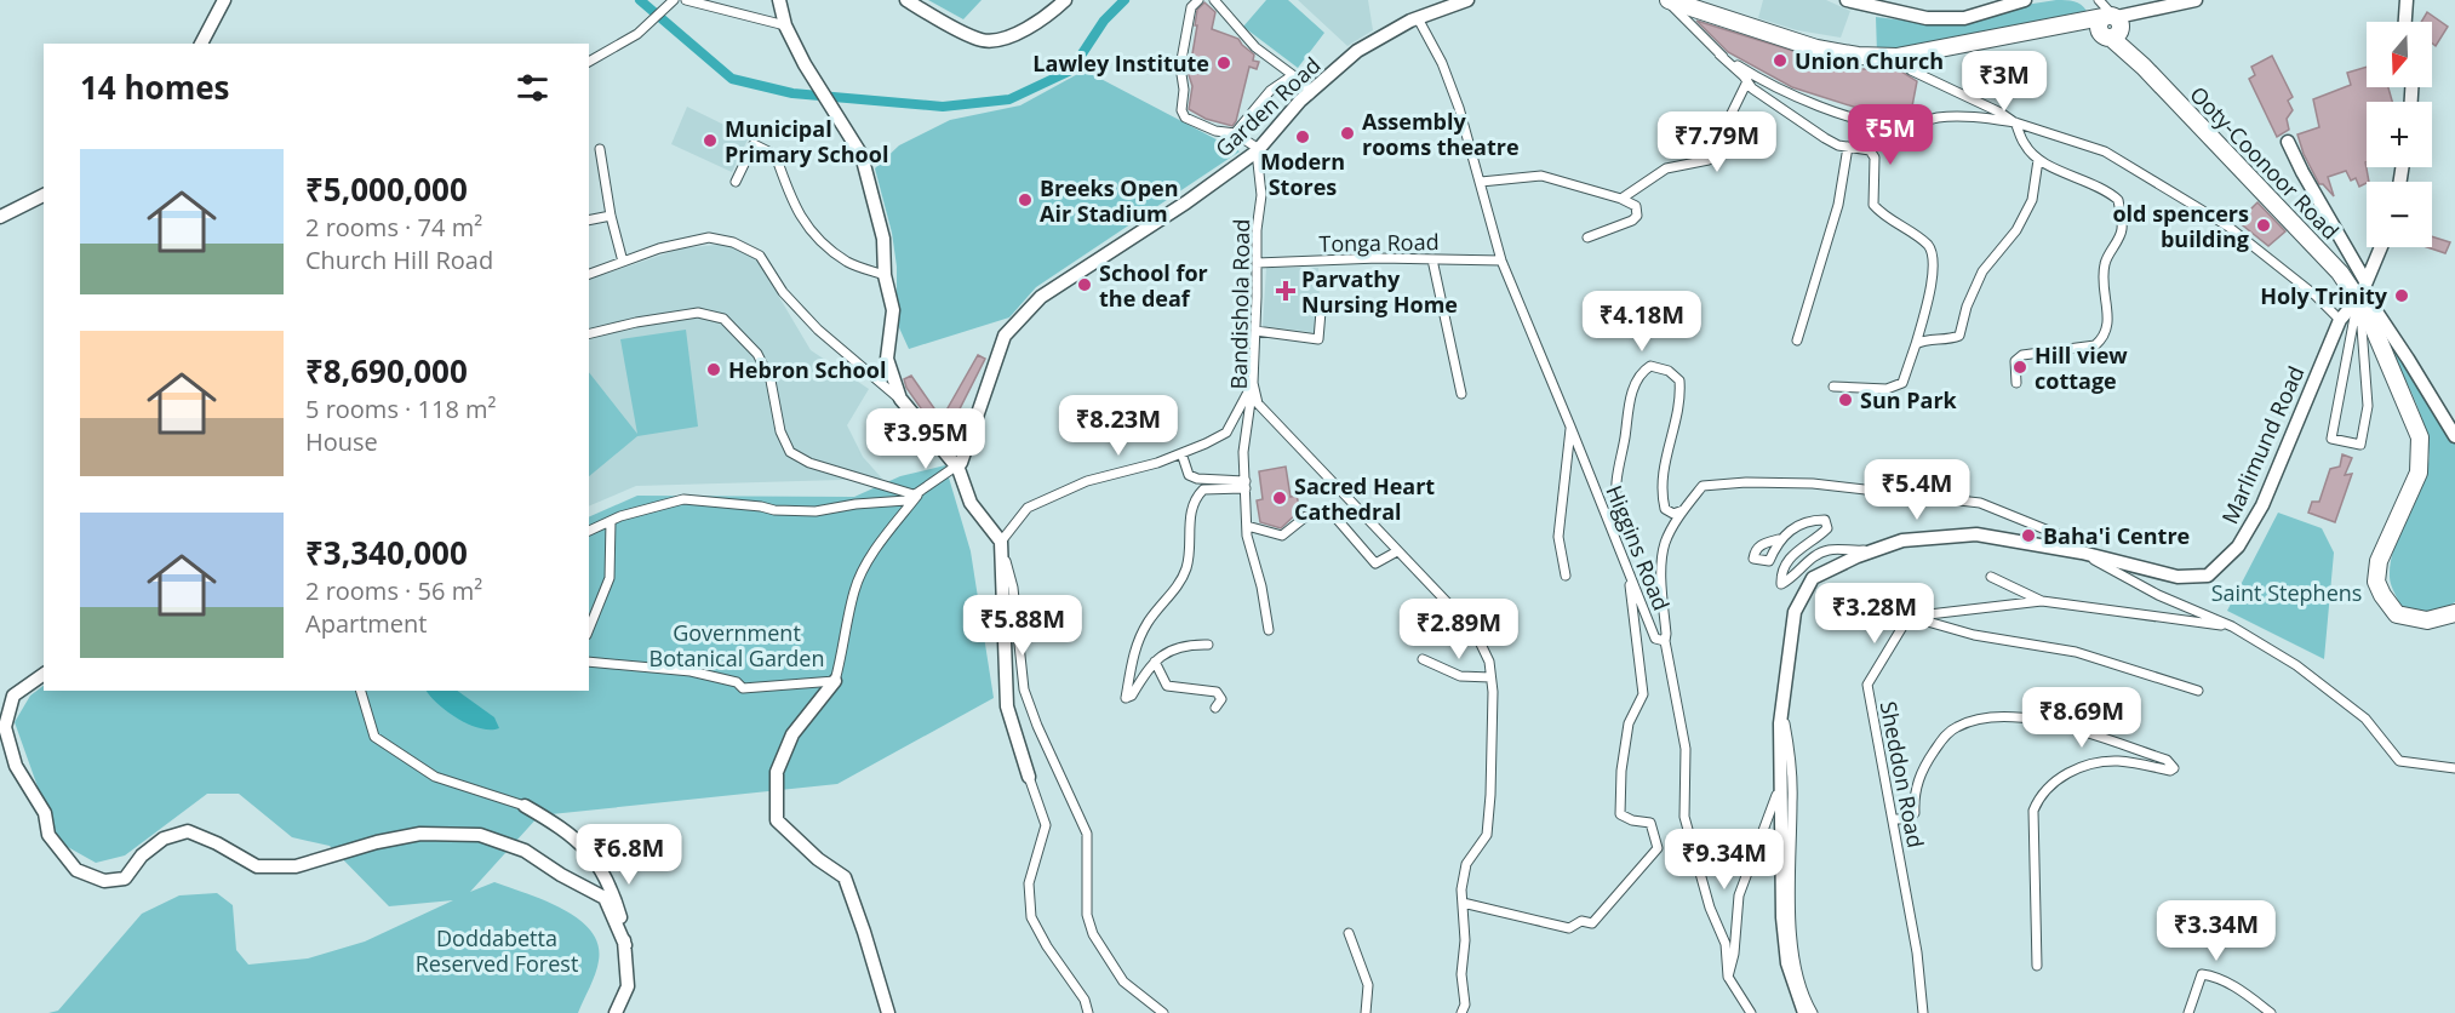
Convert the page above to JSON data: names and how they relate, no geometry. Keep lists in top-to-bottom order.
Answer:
{
  "streets": {
    "highway": ["Ooty-Coonoor Road"],
    "street": [
      "Garden Road",
      "Tonga Road",
      "Bandishola Road",
      "Marlimund Road",
      "Higgins Road",
      "Sheddon Road"
    ]
  },
  "crossings": [
    ["Garden Road", "Bandishola Road"],
    ["Garden Road", "Higgins Road"],
    ["Ooty-Coonoor Road", "Marlimund Road"],
    ["Tonga Road", "Bandishola Road"],
    ["Tonga Road", "Higgins Road"],
    ["Marlimund Road", "Higgins Road"]
  ],
  "parks": ["Saint Stephens", "Government Botanical Garden", "Doddabetta Reserved Forest"],
  "places": {
    "other": [
      "Union Church",
      "Lawley Institute",
      "Assembly rooms theatre",
      "Modern Stores",
      "Municipal Primary School",
      "Breeks Open Air Stadium",
      "old spencers building",
      "School for the deaf",
      "Holy Trinity",
      "Hill view cottage",
      "Hebron School",
      "Sun Park",
      "Sacred Heart Cathedral",
      "Baha'i Centre"
    ],
    "health": ["Parvathy Nursing Home"]
  },
  "north": "bottom",
  "page": {
    "map_buttons": ["+", "−"],
    "heading": "14 homes",
    "price": [
      "₹3M",
      "₹5M",
      "₹7.79M",
      "₹4.18M",
      "₹8.23M",
      "₹3.95M",
      "₹5.4M",
      "₹3.28M",
      "₹5.88M",
      "₹2.89M",
      "₹8.69M",
      "₹6.8M",
      "₹9.34M",
      "₹3.34M"
    ],
    "list": [
      {
        "name": "₹5,000,000",
        "note": "2 rooms · 74 m² · Church Hill Road"
      },
      {
        "name": "₹8,690,000",
        "note": "5 rooms · 118 m² · House"
      },
      {
        "name": "₹3,340,000",
        "note": "2 rooms · 56 m² · Apartment"
      }
    ]
  }
}
